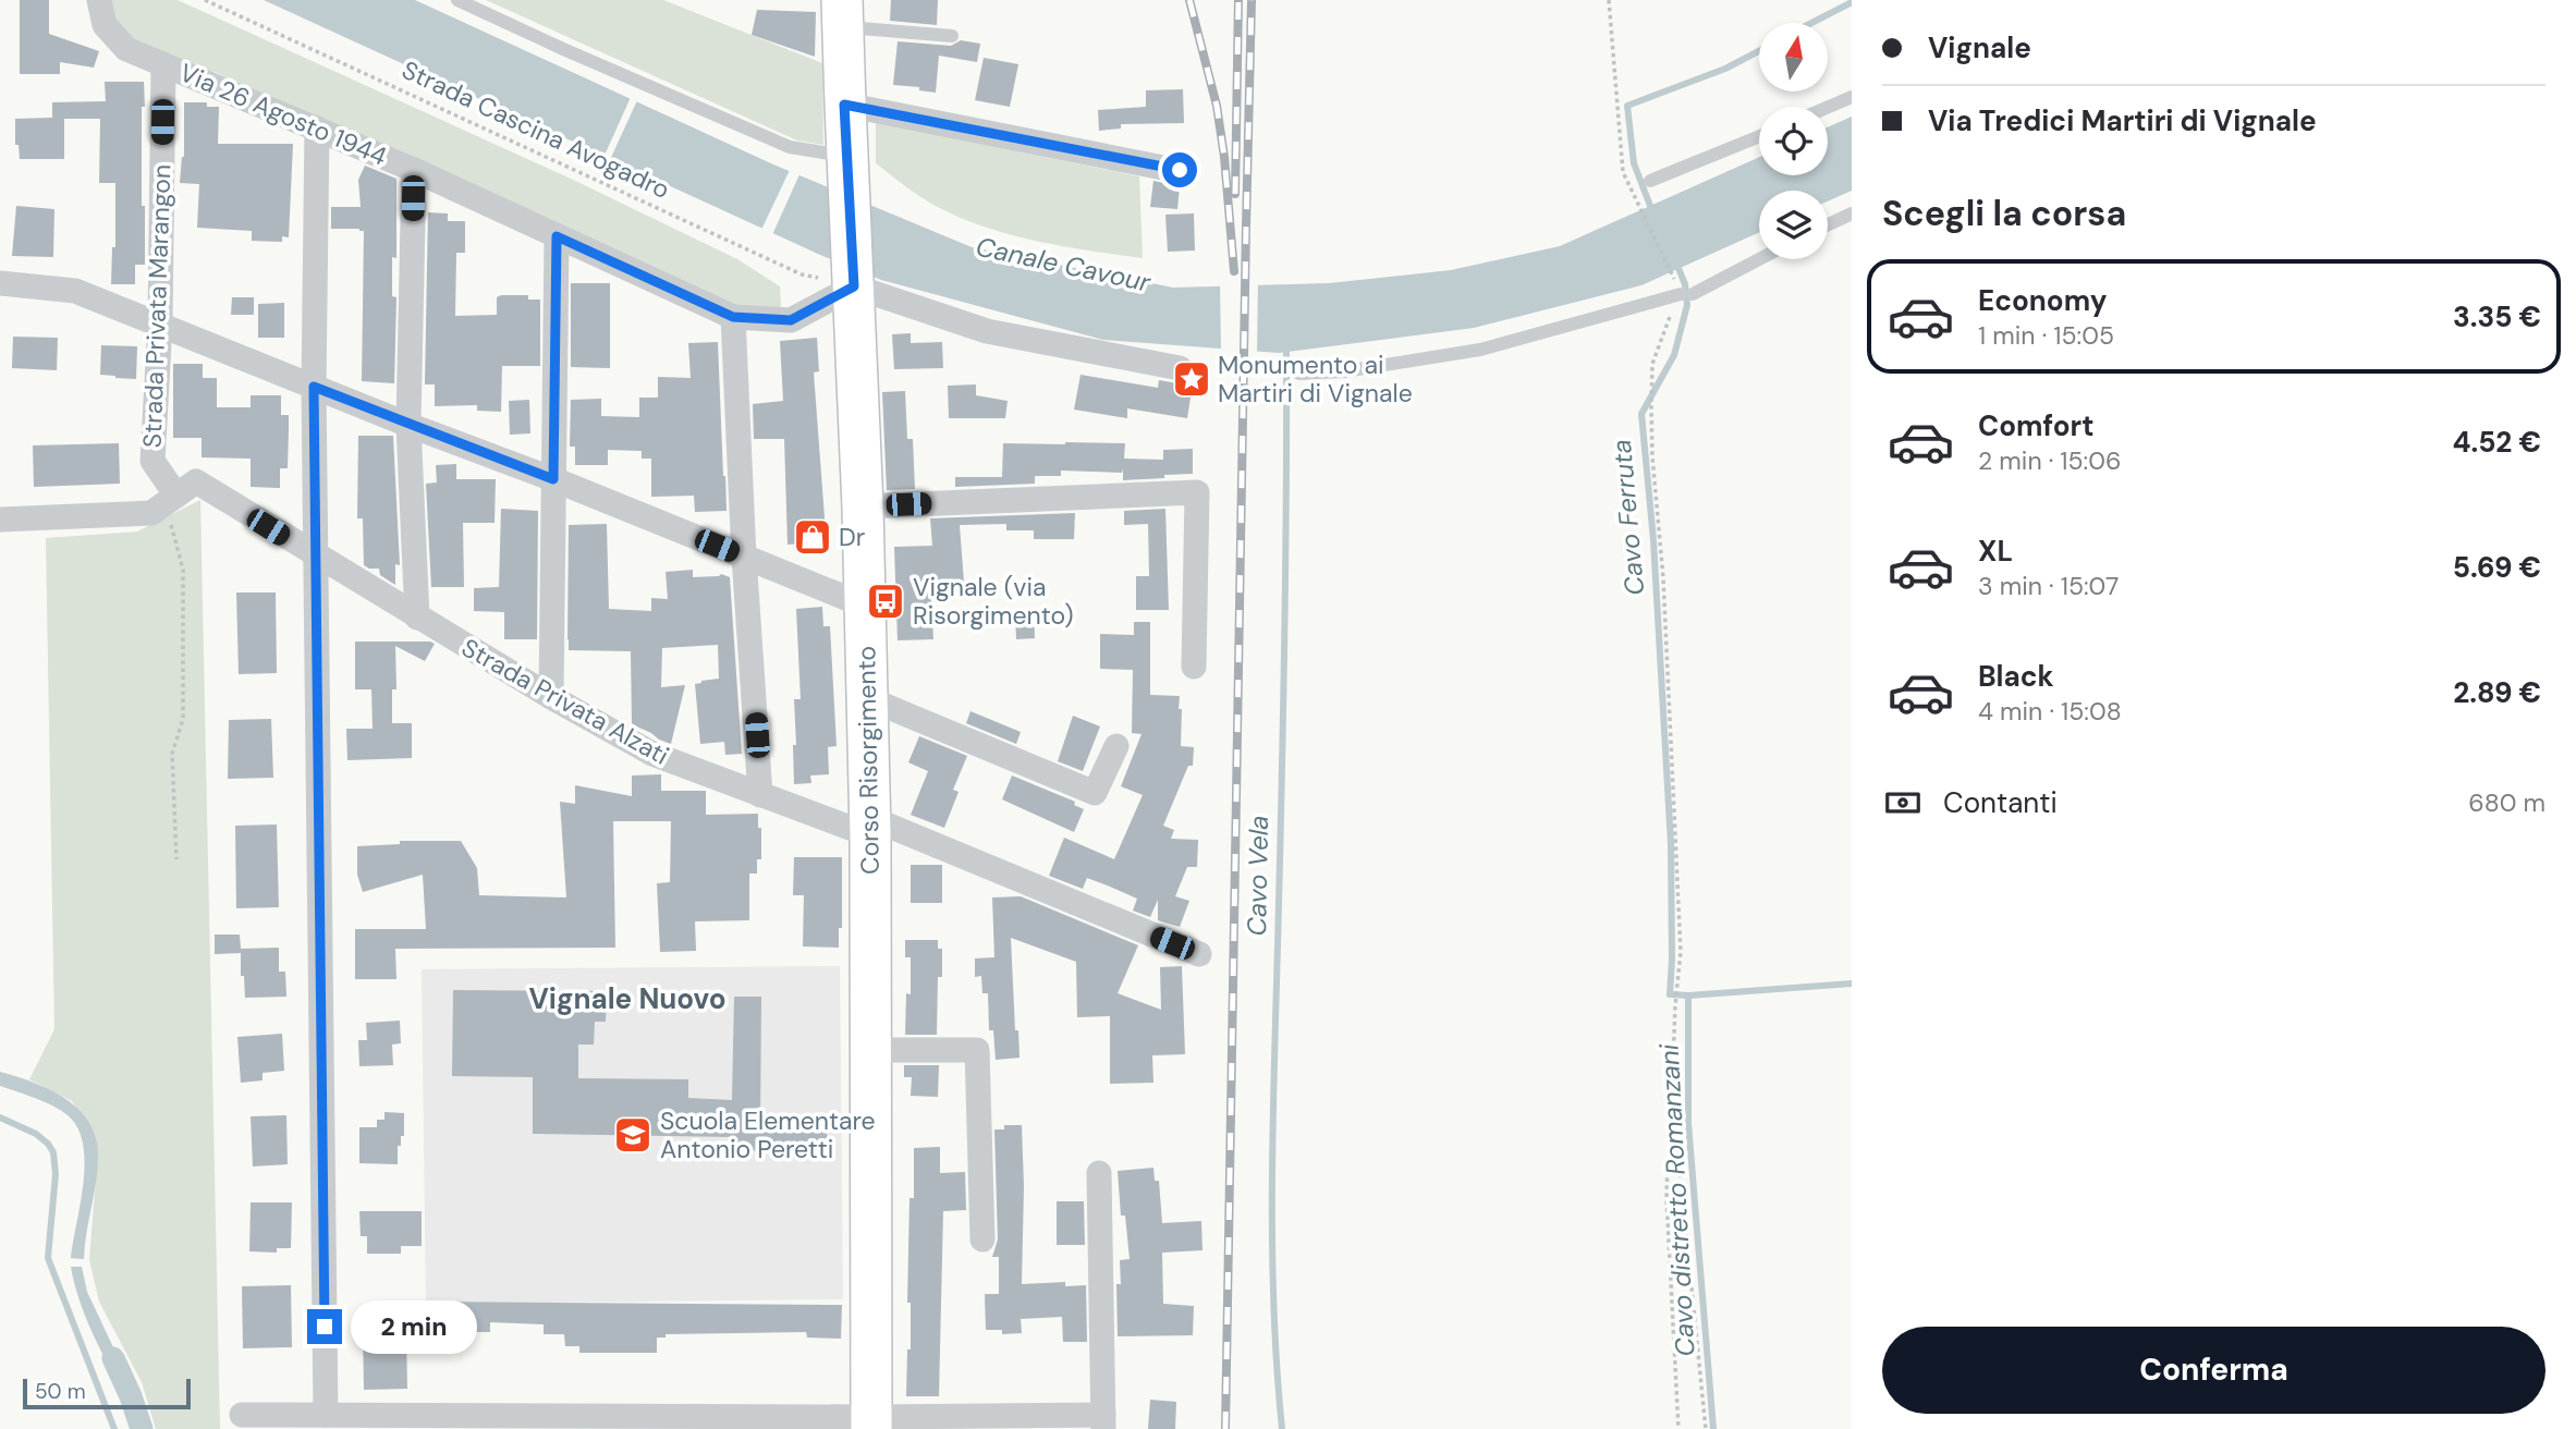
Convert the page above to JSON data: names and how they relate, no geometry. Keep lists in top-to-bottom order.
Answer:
{
  "streets": {
    "main road": ["Corso Risorgimento"],
    "street": ["Via 26 Agosto 1944", "Strada Privata Marangon", "Strada Privata Alzati"],
    "path": ["Strada Cascina Avogadro"]
  },
  "crossings": [
    ["Via 26 Agosto 1944", "Strada Cascina Avogadro"],
    ["Via 26 Agosto 1944", "Strada Privata Marangon"],
    ["Via 26 Agosto 1944", "Corso Risorgimento"],
    ["Strada Cascina Avogadro", "Corso Risorgimento"],
    ["Strada Privata Marangon", "Strada Privata Alzati"],
    ["Strada Privata Alzati", "Corso Risorgimento"]
  ],
  "districts": ["Vignale Nuovo"],
  "water": [
    "Canale Cavour",
    "Cavo Ferruta",
    "Cavo Vela",
    "Cavo distretto Romanzani"
  ],
  "places": {
    "place": ["Monumento ai Martiri di Vignale"],
    "shop": ["Dr"],
    "bus stop": ["Vignale (via Risorgimento)"],
    "school or university": ["Scuola Elementare Antonio Peretti"]
  },
  "scale_bar": "50 m",
  "north": "top",
  "page": {
    "banner": ["Vignale", "Via Tredici Martiri di Vignale"],
    "heading": "Scegli la corsa",
    "list": [
      {
        "name": "Economy",
        "note": "1 min · 15:05",
        "value": "3.35 €"
      },
      {
        "name": "Comfort",
        "note": "2 min · 15:06",
        "value": "4.52 €"
      },
      {
        "name": "XL",
        "note": "3 min · 15:07",
        "value": "5.69 €"
      },
      {
        "name": "Black",
        "note": "4 min · 15:08",
        "value": "2.89 €"
      }
    ],
    "pay": ["Contanti", "680 m"],
    "bubble": "2 min",
    "buttons": "Conferma",
    "scale": "50 m"
  }
}
